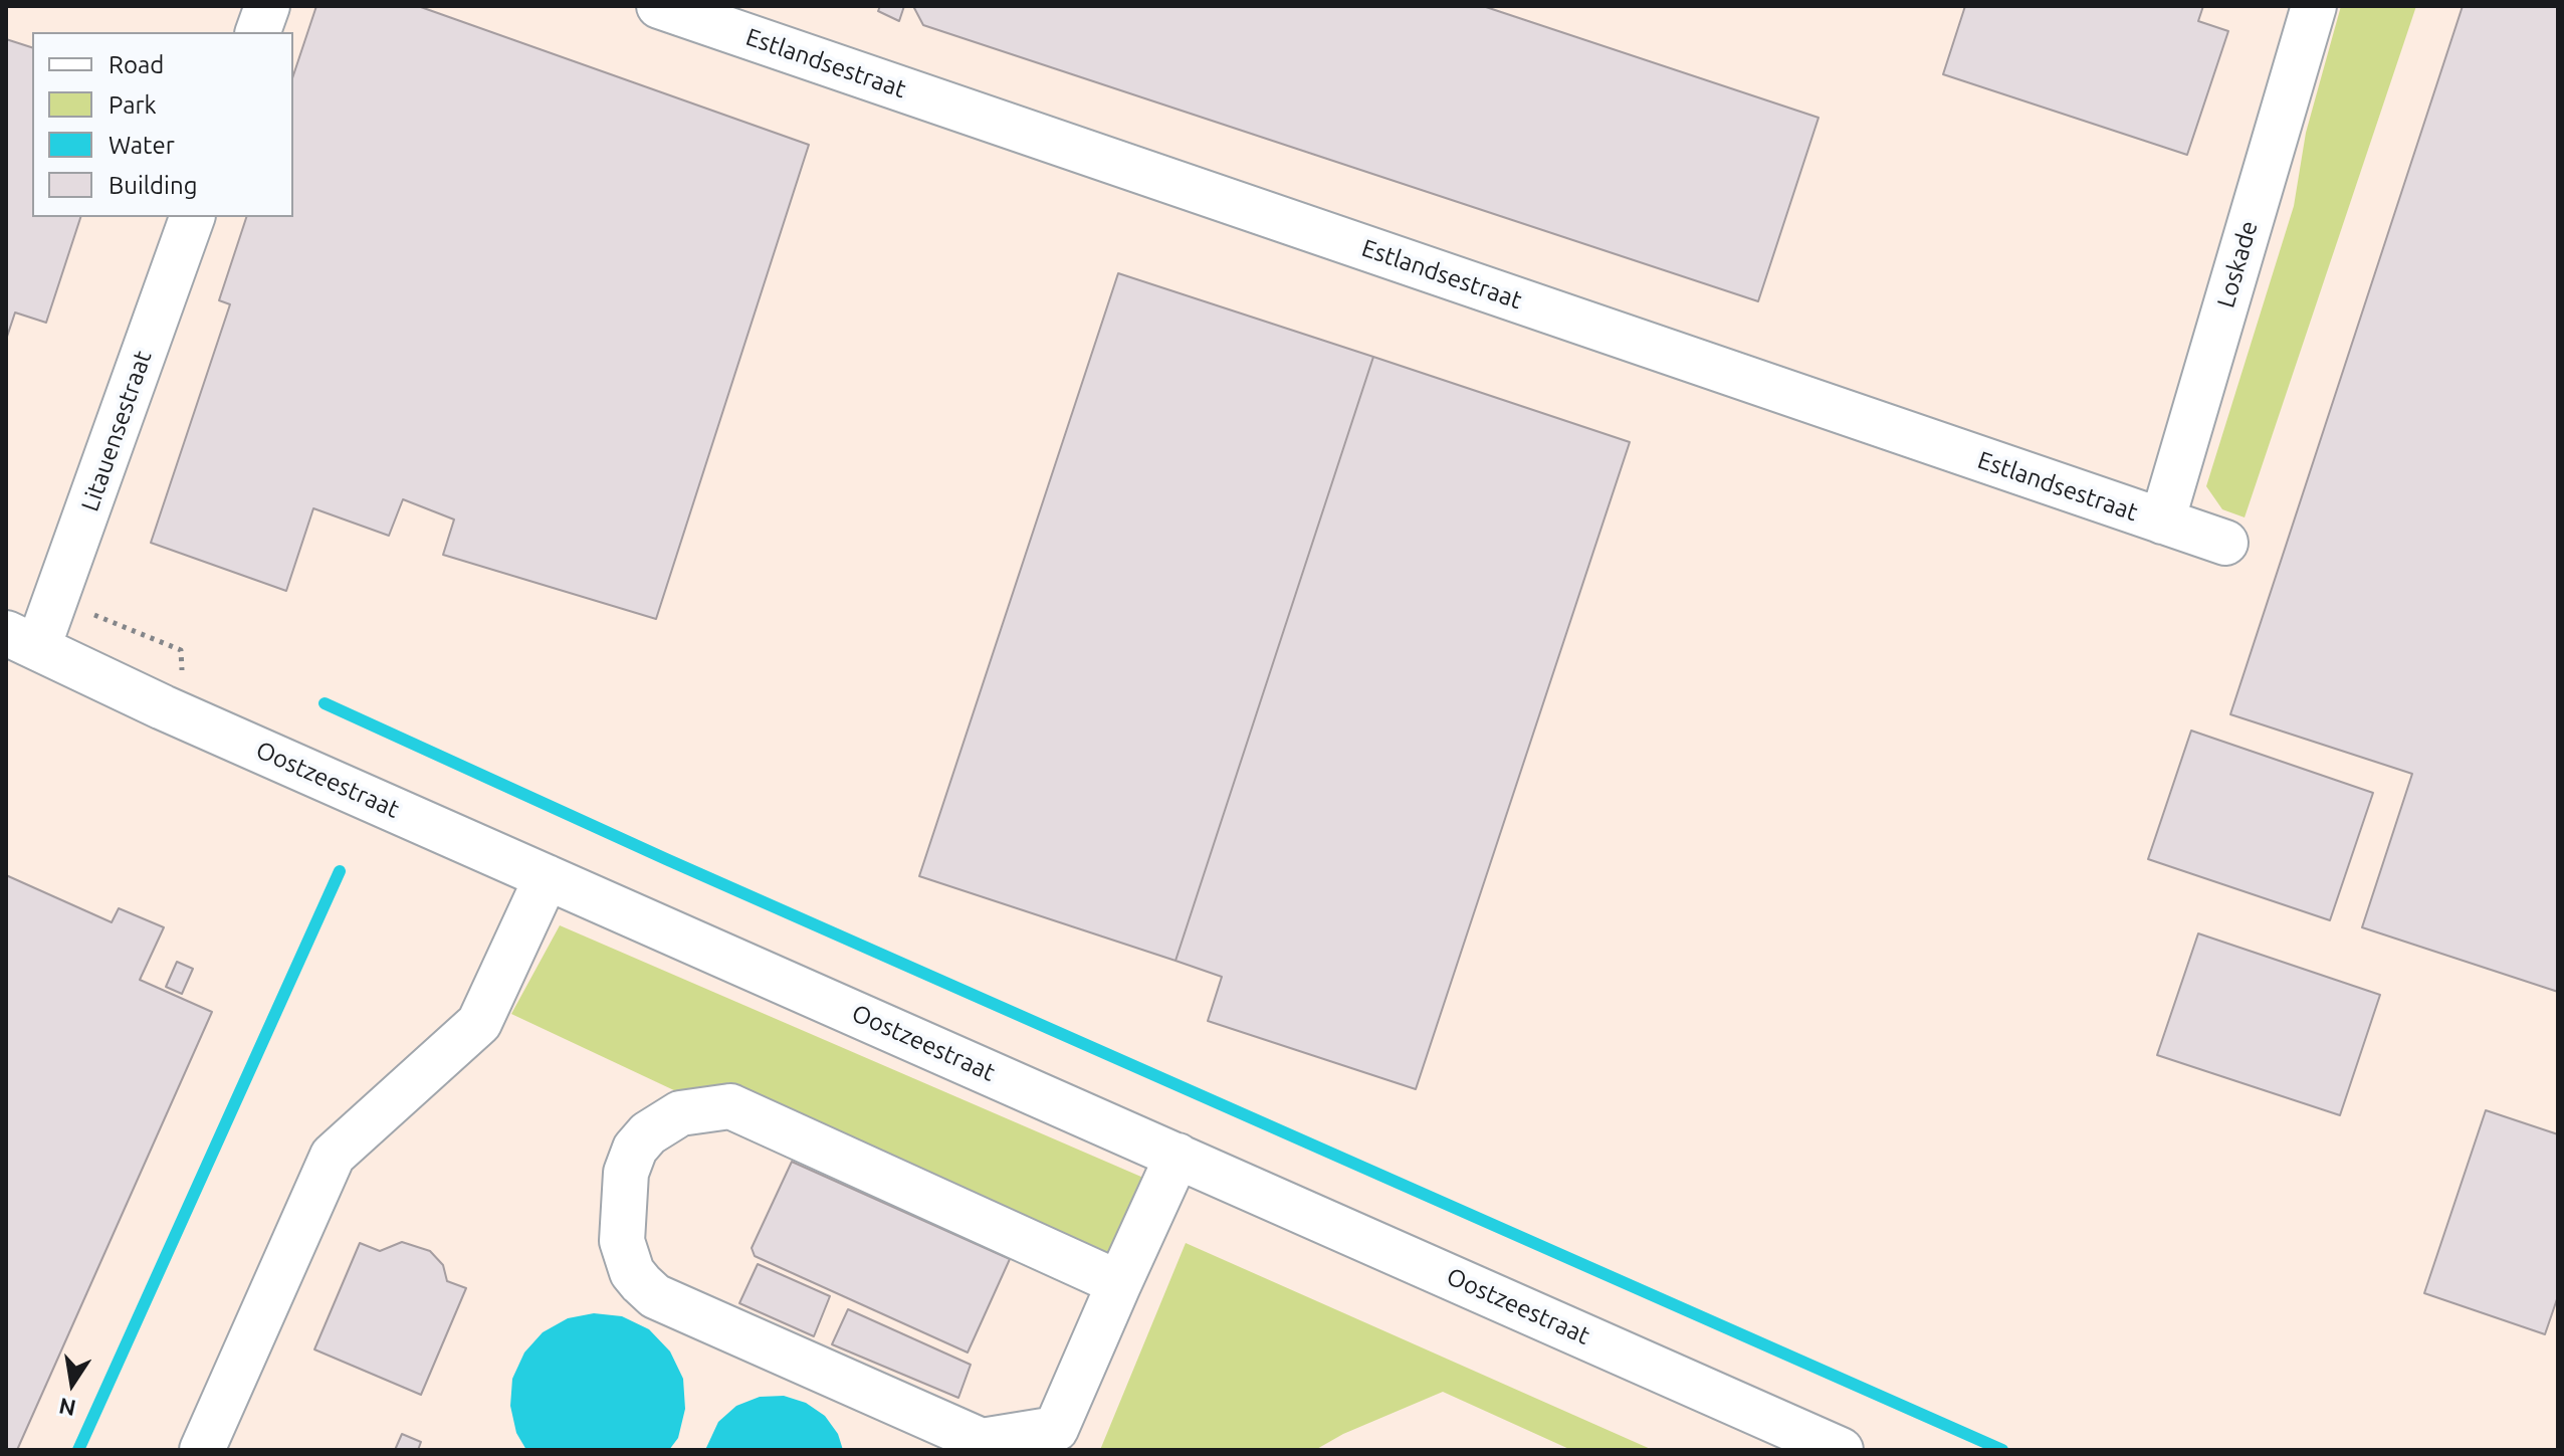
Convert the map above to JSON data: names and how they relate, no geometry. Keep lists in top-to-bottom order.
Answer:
{
  "streets": {
    "street": [
      "Estlandsestraat",
      "Loskade",
      "Litauensestraat",
      "Oostzeestraat"
    ]
  },
  "crossings": [
    ["Estlandsestraat", "Loskade"],
    ["Litauensestraat", "Oostzeestraat"]
  ],
  "legend": [
    "Road",
    "Park",
    "Water",
    "Building"
  ],
  "north": "bottom"
}
